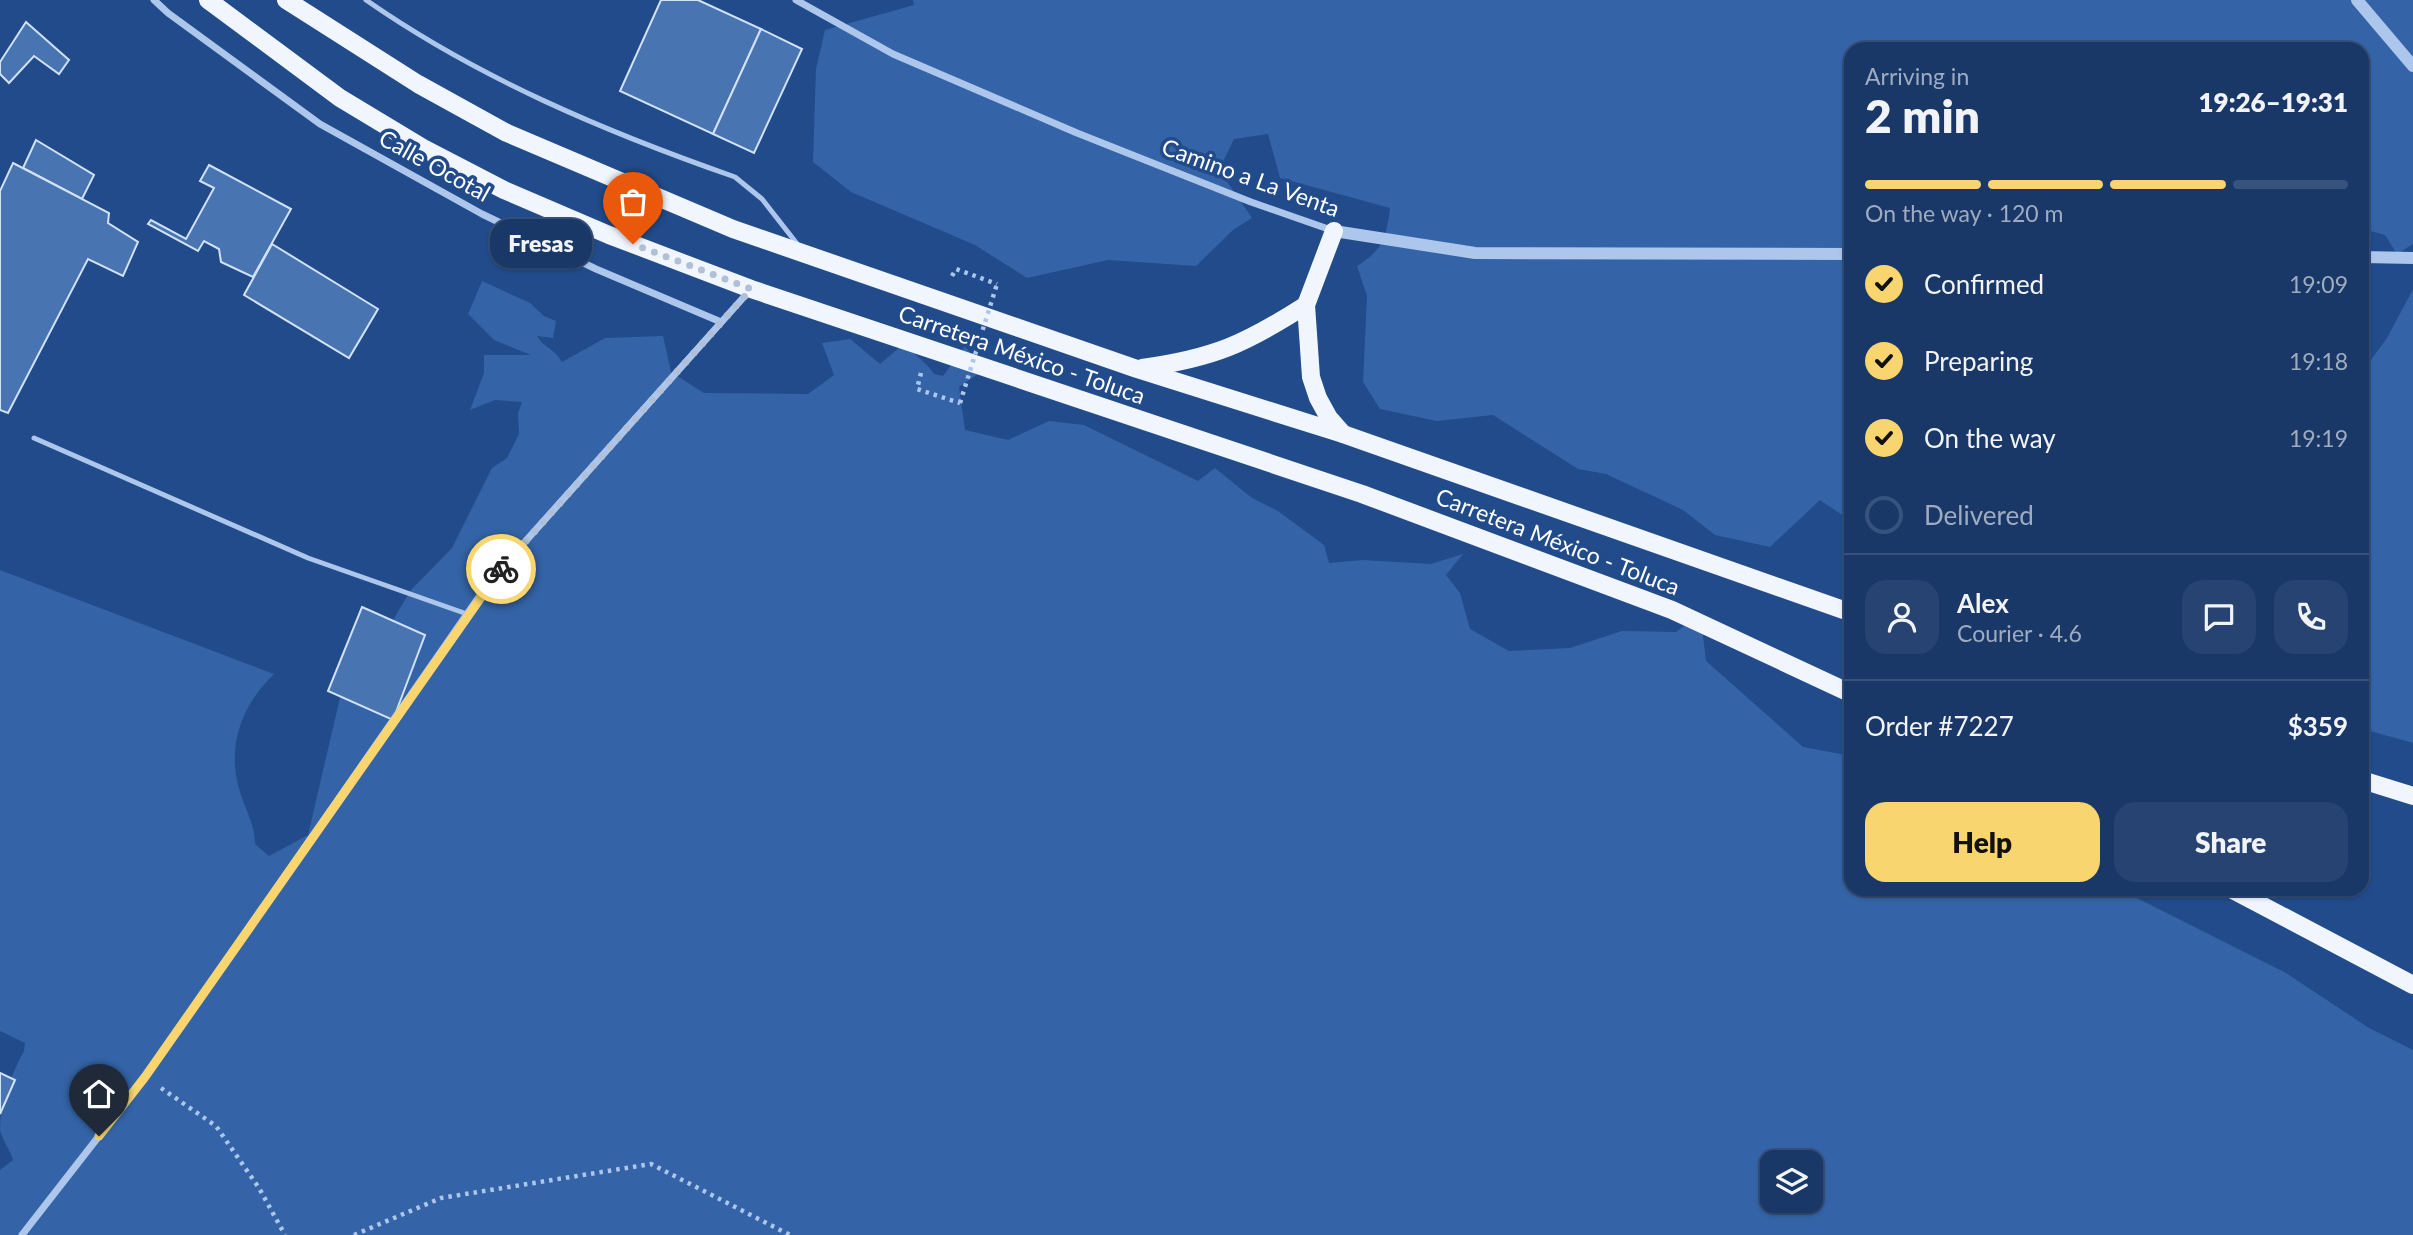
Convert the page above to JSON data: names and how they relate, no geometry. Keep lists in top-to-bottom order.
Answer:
{
  "streets": {
    "main road": ["Carretera México - Toluca"],
    "street": ["Calle Ocotal", "Camino a La Venta"]
  },
  "places": ["Fresas"],
  "page": {
    "heading": ["2 min", "Arriving in", "19:26–19:31"],
    "panel": [
      "Alex",
      "Courier · 4.6",
      "Order #7227",
      "$359"
    ],
    "bar": "On the way · 120 m",
    "bubble": "Fresas",
    "list": [
      ["Confirmed", "19:09"],
      ["Preparing", "19:18"],
      ["On the way", "19:19"],
      "Delivered"
    ],
    "buttons": ["Help", "Share"]
  }
}
